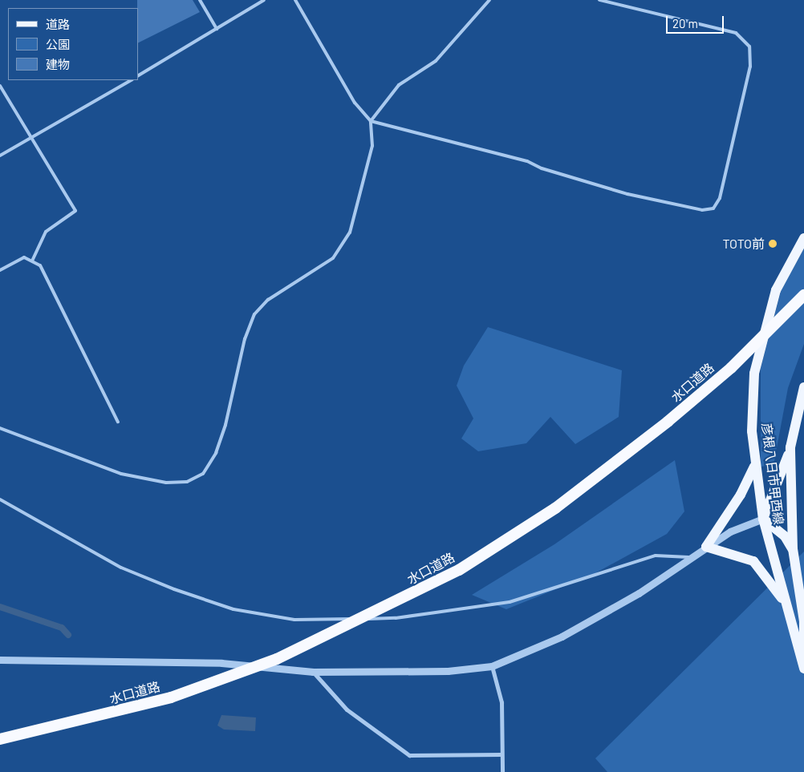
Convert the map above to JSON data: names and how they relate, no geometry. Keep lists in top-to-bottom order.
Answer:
{
  "streets": {
    "highway": ["水口道路"],
    "main road": ["彦根八日市甲西線"]
  },
  "places": ["TOTO前"],
  "legend": ["道路", "公園", "建物"],
  "scale_bar": "20 m"
}
